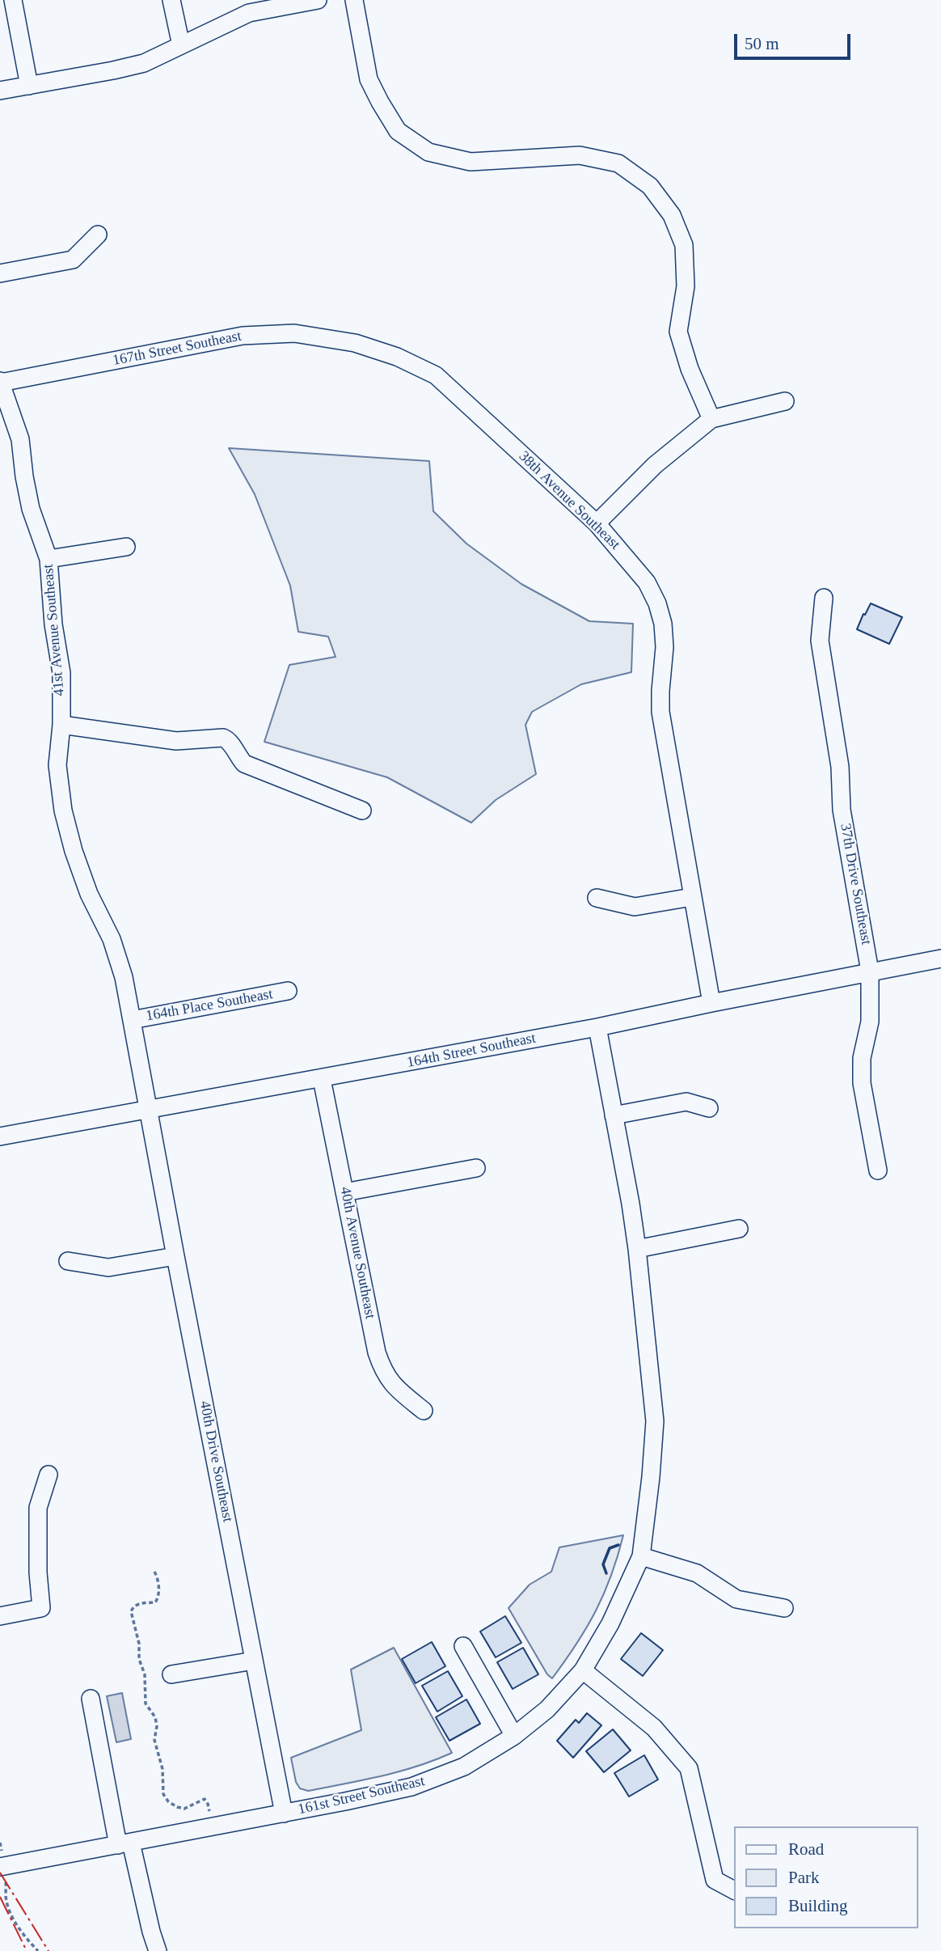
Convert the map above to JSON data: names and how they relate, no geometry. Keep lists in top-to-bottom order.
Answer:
{
  "streets": {
    "street": [
      "167th Street Southeast",
      "38th Avenue Southeast",
      "41st Avenue Southeast",
      "37th Drive Southeast",
      "164th Place Southeast",
      "164th Street Southeast",
      "40th Avenue Southeast",
      "40th Drive Southeast",
      "161st Street Southeast"
    ]
  },
  "crossings": [
    ["167th Street Southeast", "38th Avenue Southeast"],
    ["167th Street Southeast", "41st Avenue Southeast"],
    ["38th Avenue Southeast", "164th Street Southeast"],
    ["41st Avenue Southeast", "164th Place Southeast"],
    ["41st Avenue Southeast", "164th Street Southeast"],
    ["41st Avenue Southeast", "40th Drive Southeast"],
    ["37th Drive Southeast", "164th Street Southeast"],
    ["164th Street Southeast", "40th Avenue Southeast"],
    ["164th Street Southeast", "40th Drive Southeast"],
    ["164th Street Southeast", "161st Street Southeast"],
    ["40th Drive Southeast", "161st Street Southeast"]
  ],
  "legend": ["Road", "Park", "Building"],
  "scale_bar": "50 m"
}
